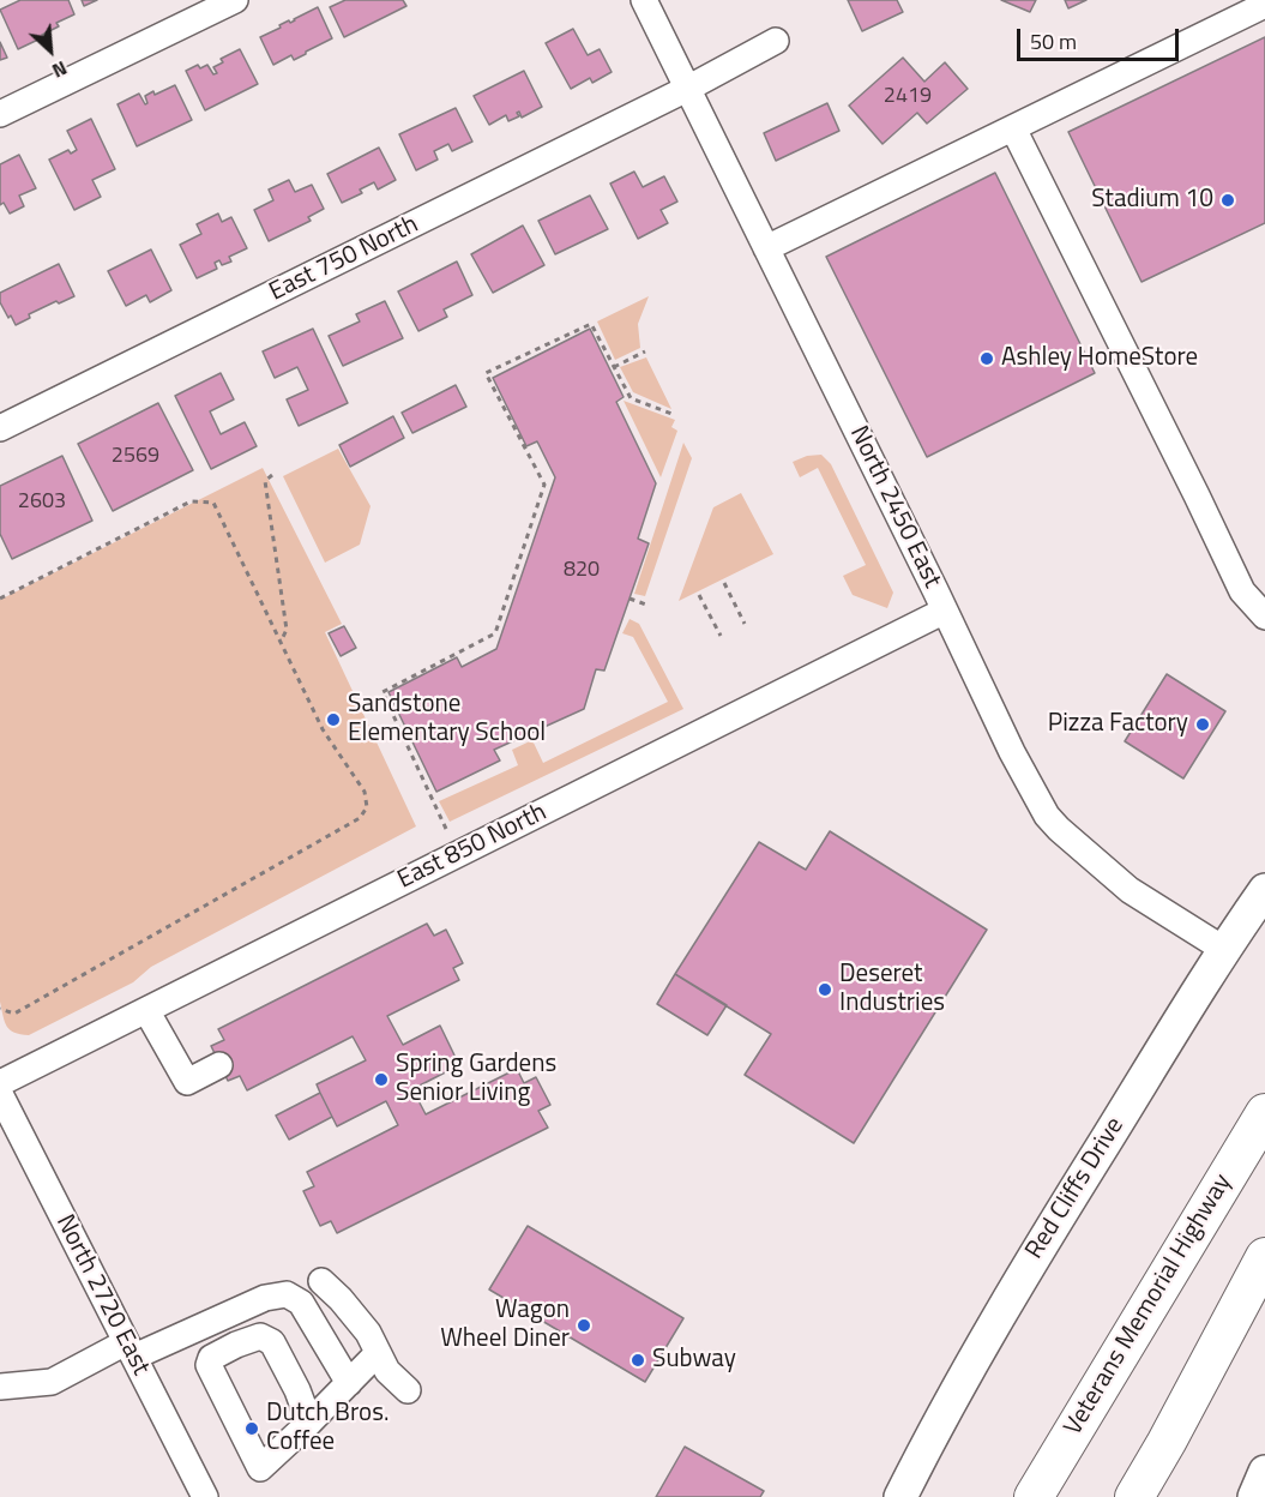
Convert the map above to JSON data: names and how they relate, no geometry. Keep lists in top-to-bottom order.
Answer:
{
  "streets": {
    "highway": ["Veterans Memorial Highway"],
    "main road": ["Red Cliffs Drive"],
    "street": [
      "East 750 North",
      "North 2450 East",
      "East 850 North",
      "North 2720 East"
    ]
  },
  "crossings": [
    ["East 750 North", "North 2450 East"],
    ["North 2450 East", "East 850 North"],
    ["North 2450 East", "Red Cliffs Drive"]
  ],
  "places": [
    "Stadium 10",
    "Ashley HomeStore",
    "Sandstone Elementary School",
    "Pizza Factory",
    "Deseret Industries",
    "Spring Gardens Senior Living",
    "Wagon Wheel Diner",
    "Subway",
    "Dutch Bros. Coffee"
  ],
  "house_numbers": [
    "2419",
    "2569",
    "2603",
    "820"
  ],
  "scale_bar": "50 m",
  "north": "bottom right"
}
